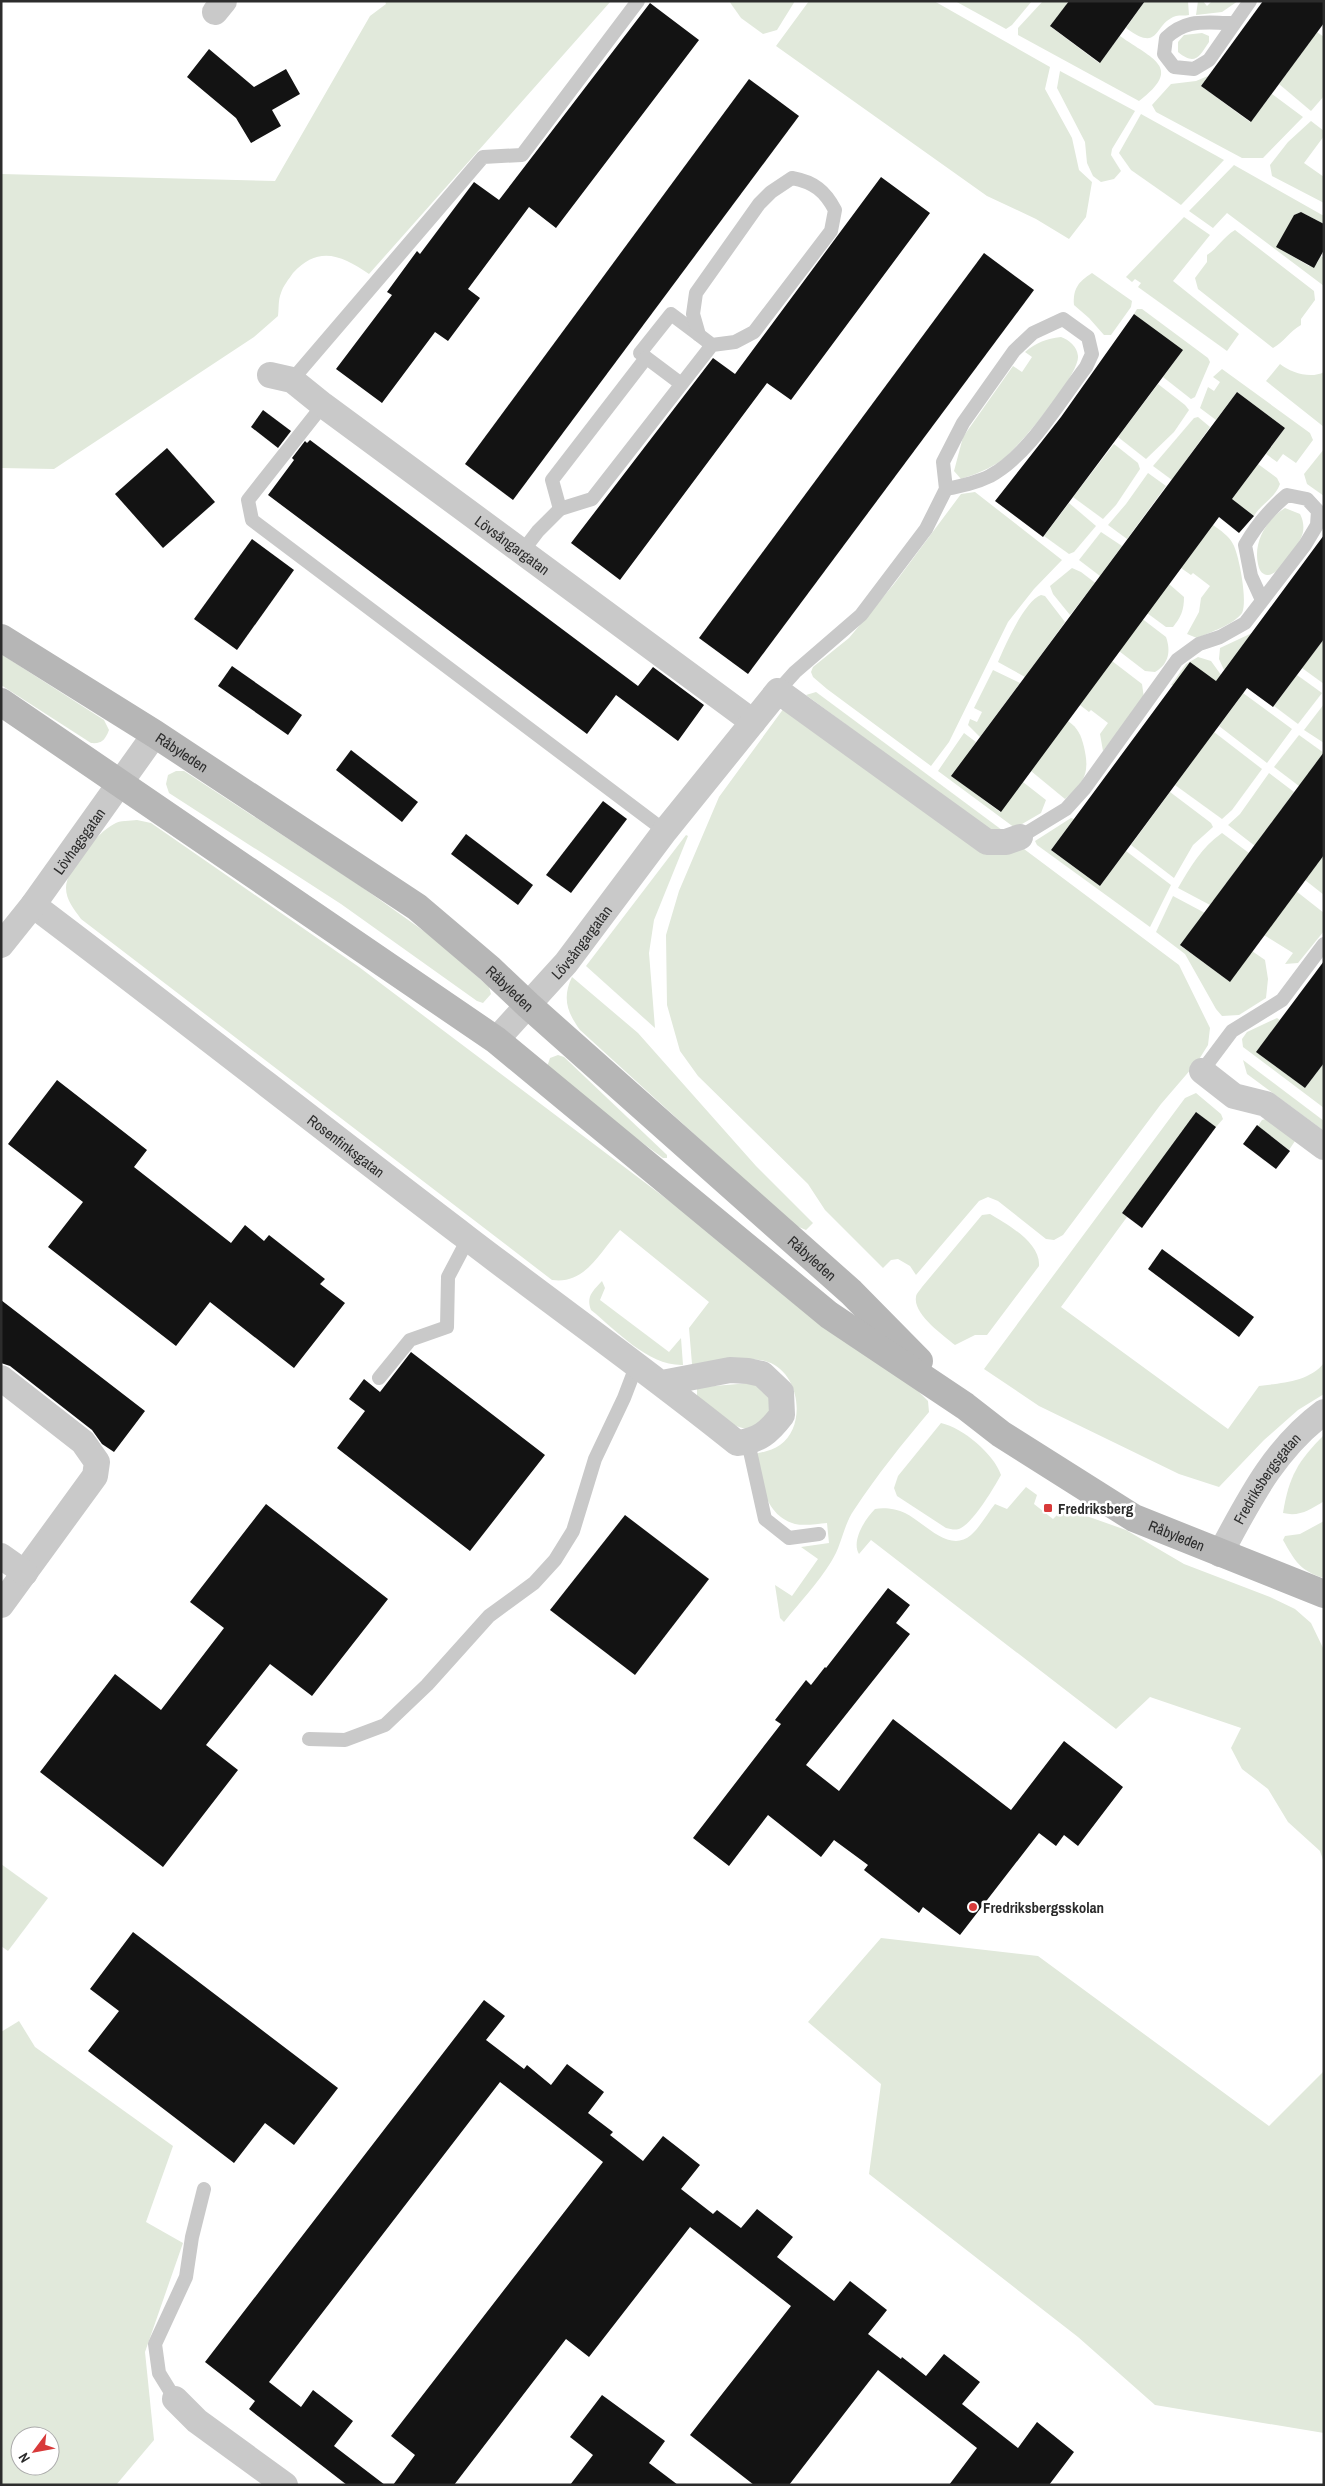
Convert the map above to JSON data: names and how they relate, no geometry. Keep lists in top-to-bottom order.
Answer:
{
  "streets": {
    "main road": ["Råbyleden"],
    "street": [
      "Lövsångargatan",
      "Lövhagsgatan",
      "Rosenfinksgatan",
      "Fredriksbergsgatan"
    ]
  },
  "crossings": [
    ["Lövsångargatan", "Råbyleden"],
    ["Råbyleden", "Lövhagsgatan"],
    ["Råbyleden", "Fredriksbergsgatan"],
    ["Lövhagsgatan", "Rosenfinksgatan"]
  ],
  "places": {
    "transit": ["Fredriksberg"],
    "other": ["Fredriksbergsskolan"]
  },
  "north": "bottom left"
}
